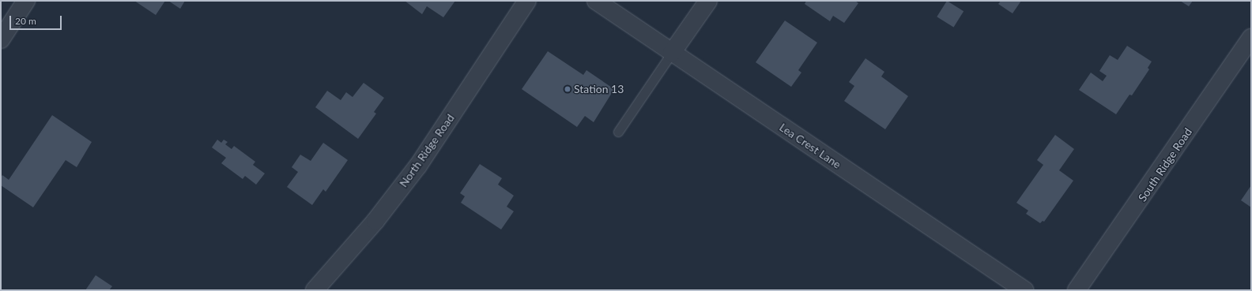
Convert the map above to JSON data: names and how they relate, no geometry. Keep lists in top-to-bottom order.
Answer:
{
  "streets": {
    "street": ["Lea Crest Lane", "North Ridge Road", "South Ridge Road"]
  },
  "places": ["Station 13"],
  "scale_bar": "20 m"
}
